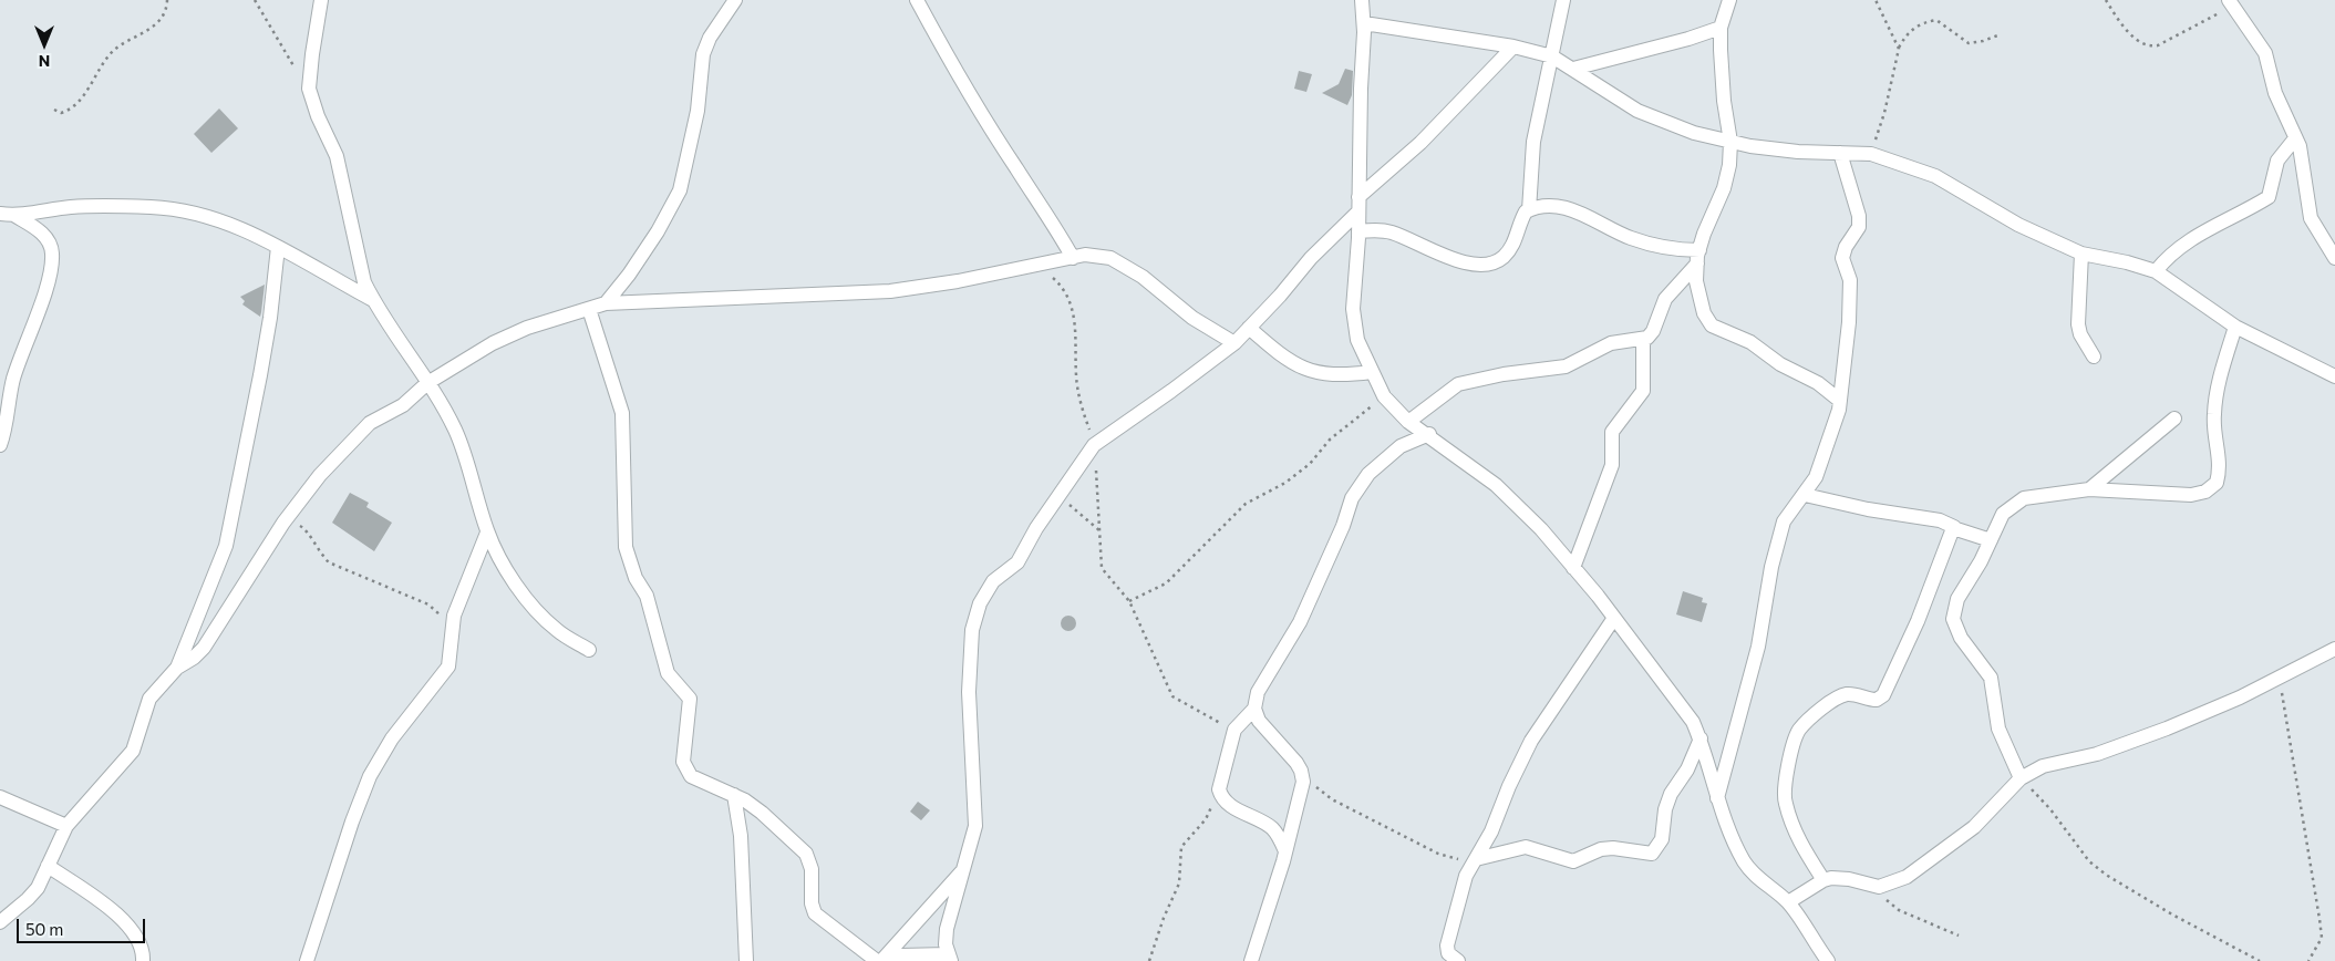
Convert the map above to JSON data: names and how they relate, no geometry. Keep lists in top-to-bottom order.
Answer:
{
  "scale_bar": "50 m",
  "north": "bottom"
}
